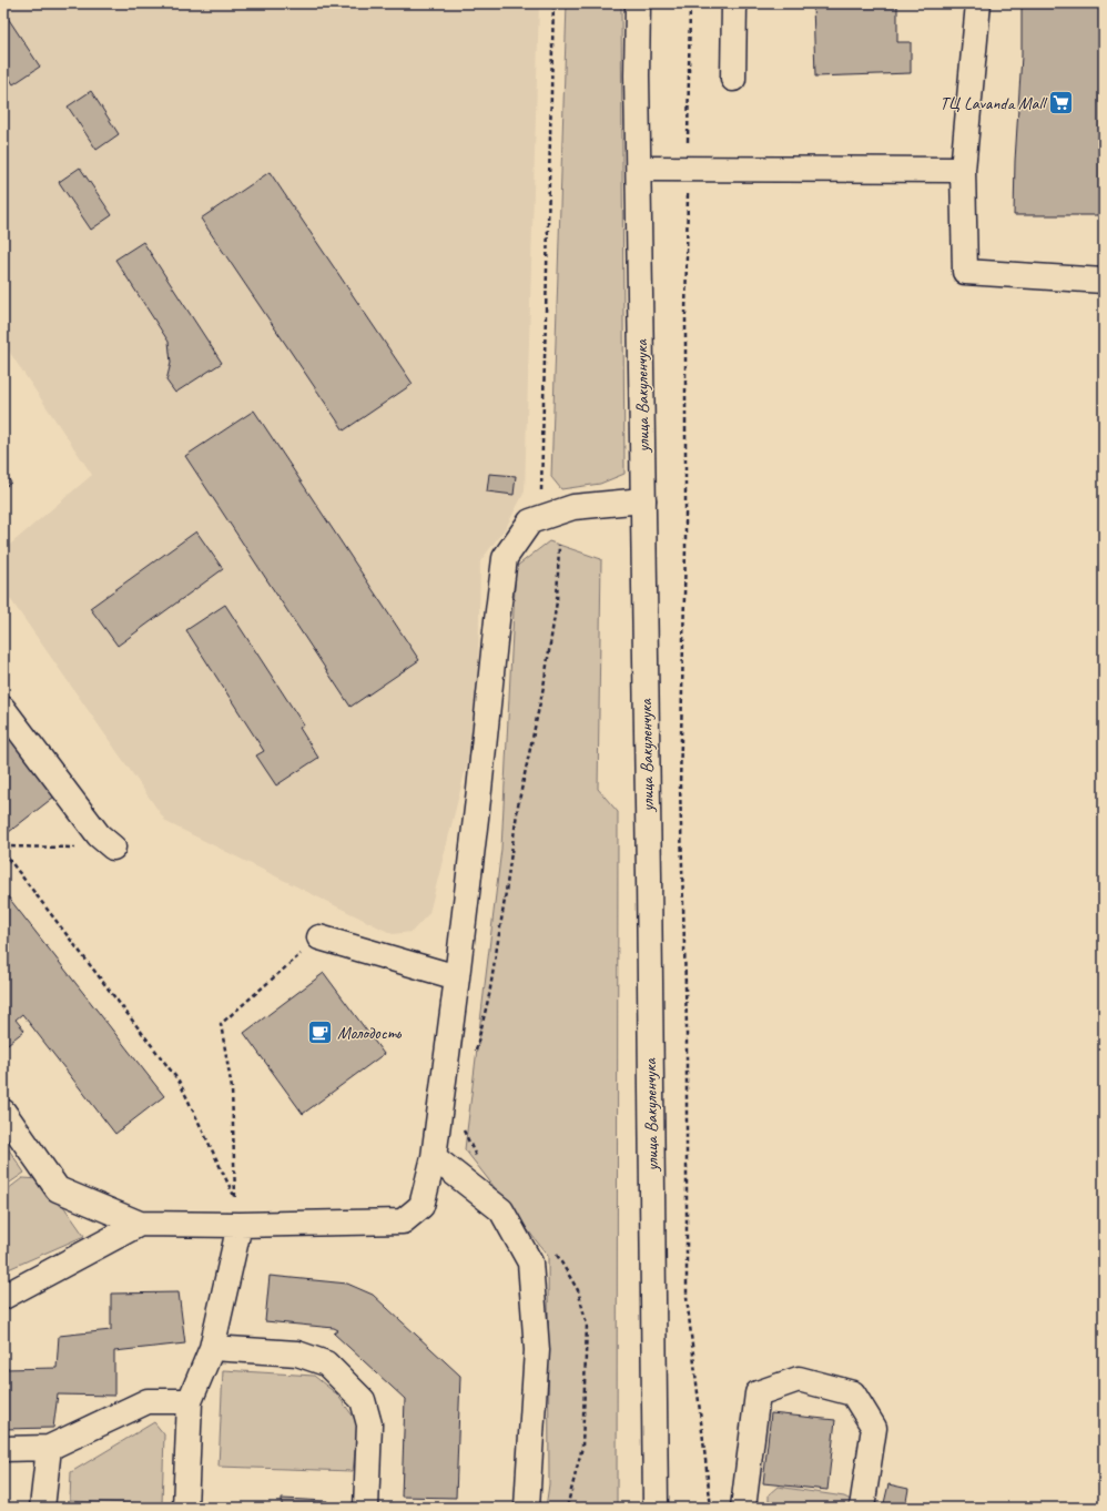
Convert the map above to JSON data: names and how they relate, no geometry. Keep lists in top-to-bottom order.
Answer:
{
  "streets": {
    "main road": ["улица Вакуленчука"]
  },
  "places": {
    "supermarket": ["ТЦ Lavanda Mall"],
    "cafe": ["Молодость"]
  }
}
